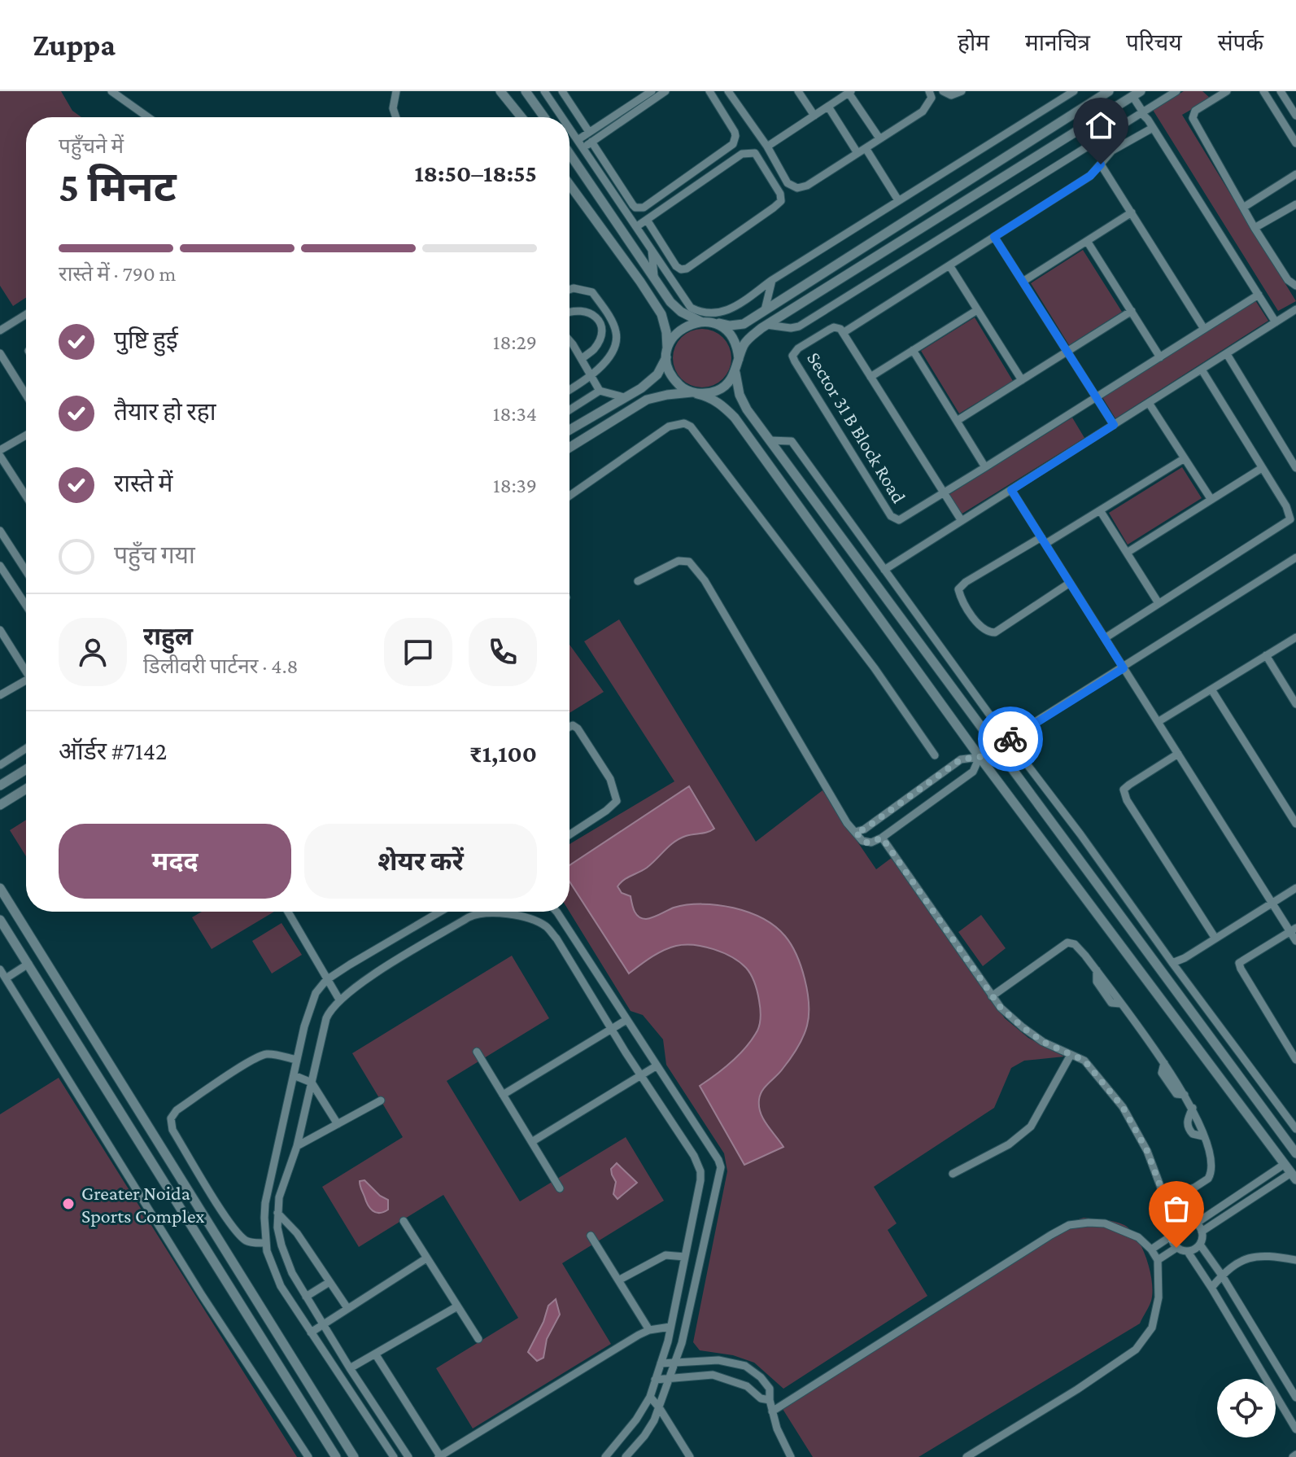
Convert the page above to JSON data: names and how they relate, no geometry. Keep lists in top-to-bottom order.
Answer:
{
  "streets": {
    "street": ["Sector 31 B Block Road"]
  },
  "places": ["Greater Noida Sports Complex"],
  "page": {
    "header": "Zuppa",
    "nav": [
      "होम",
      "मानचित्र",
      "परिचय",
      "संपर्क"
    ],
    "heading": ["5 मिनट", "पहुँचने में", "18:50–18:55"],
    "panel": [
      "राहुल",
      "डिलीवरी पार्टनर · 4.8",
      "ऑर्डर #7142",
      "₹1,100"
    ],
    "bar": "रास्ते में · 790 m",
    "list": [
      ["पुष्टि हुई", "18:29"],
      ["तैयार हो रहा", "18:34"],
      ["रास्ते में", "18:39"],
      "पहुँच गया"
    ],
    "buttons": ["मदद", "शेयर करें"]
  }
}
